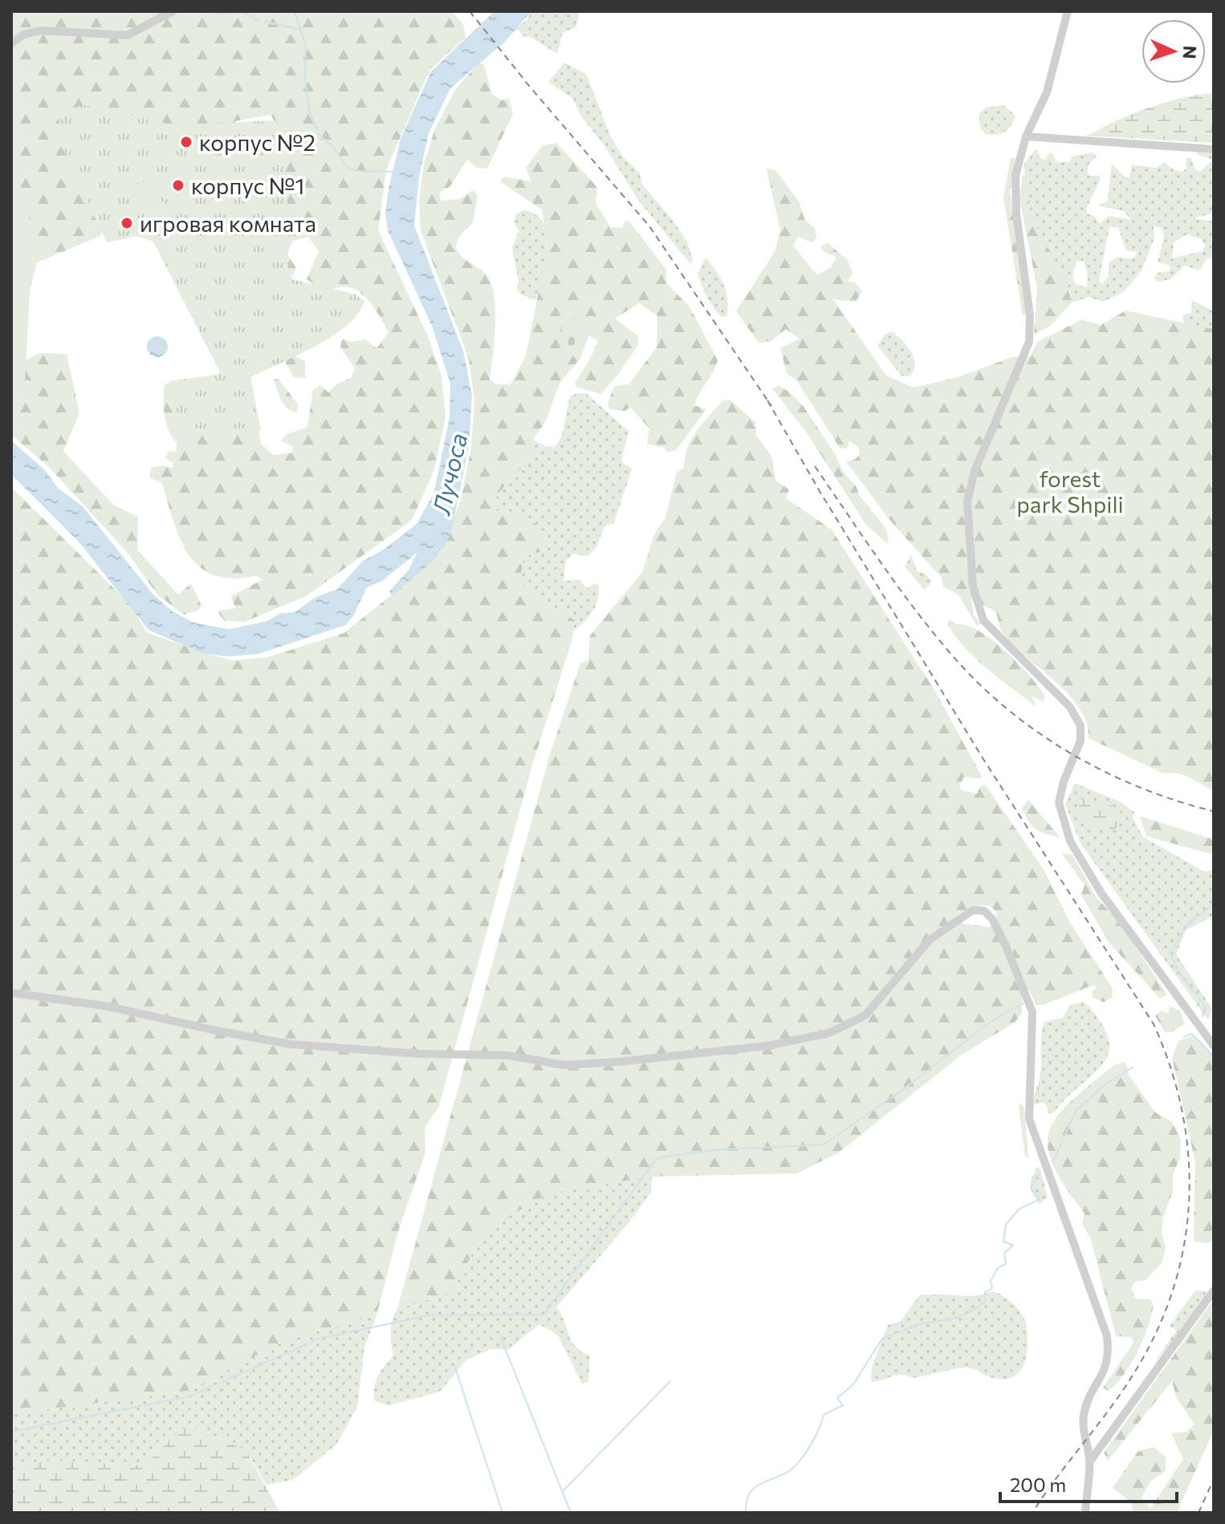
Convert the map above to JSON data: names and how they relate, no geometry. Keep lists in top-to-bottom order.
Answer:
{
  "water": ["Лучоса"],
  "parks": ["forest park Shpili"],
  "places": ["корпус №2", "корпус №1", "игровая комната"],
  "scale_bar": "200 m",
  "north": "right"
}
